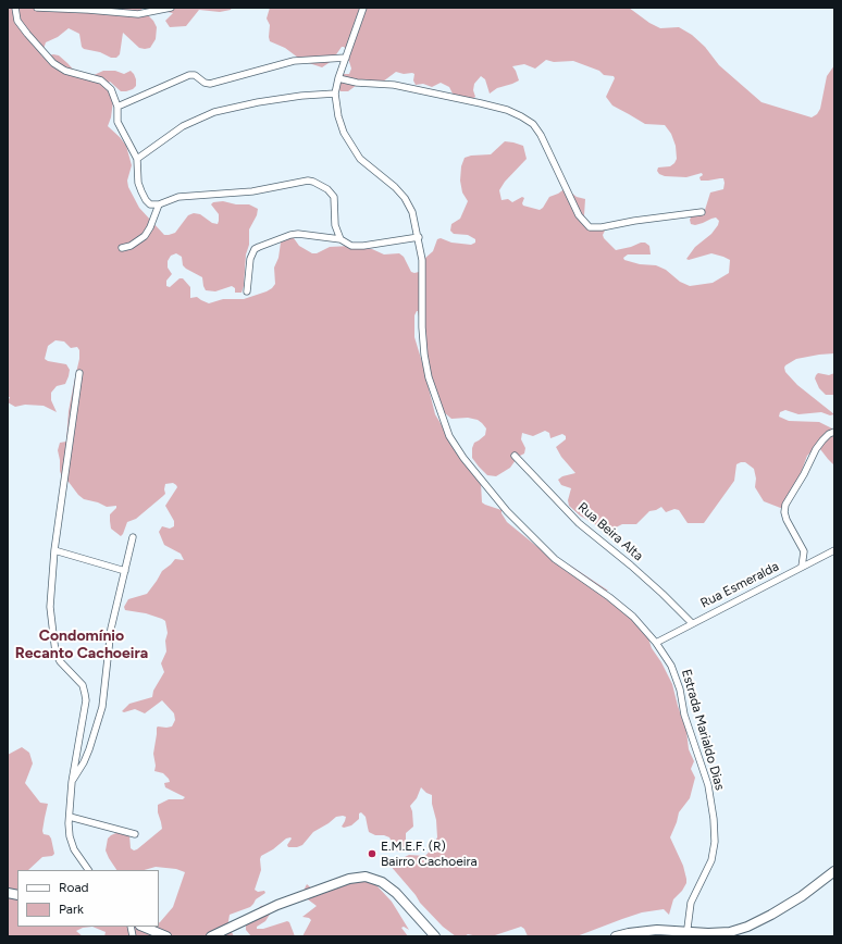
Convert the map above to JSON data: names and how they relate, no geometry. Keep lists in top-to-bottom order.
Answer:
{
  "streets": {
    "street": ["Rua Beira Alta", "Rua Esmeralda", "Estrada Marialdo Dias"]
  },
  "crossings": [
    ["Rua Beira Alta", "Rua Esmeralda"],
    ["Rua Esmeralda", "Estrada Marialdo Dias"]
  ],
  "districts": ["Condomínio Recanto Cachoeira"],
  "places": ["E.M.E.F. (R) Bairro Cachoeira"],
  "legend": ["Road", "Park"]
}
